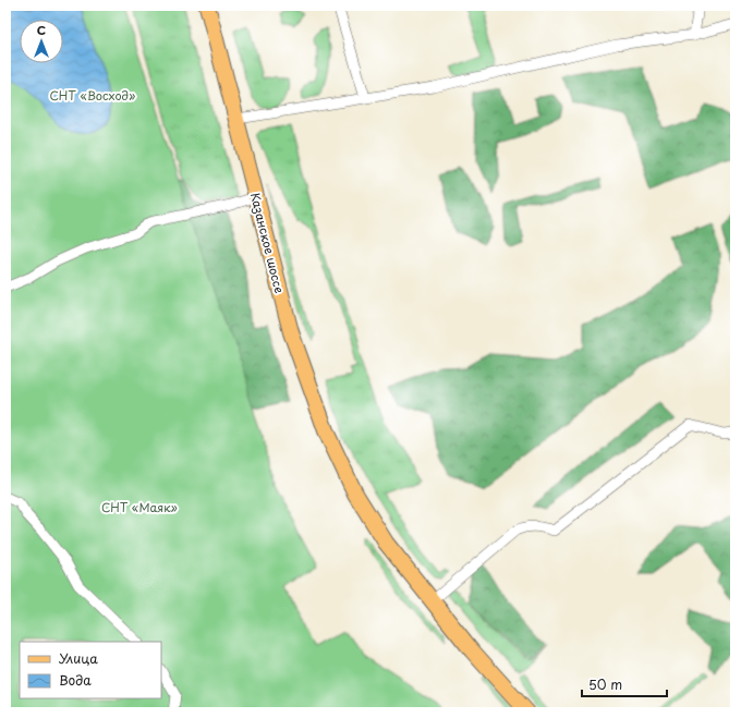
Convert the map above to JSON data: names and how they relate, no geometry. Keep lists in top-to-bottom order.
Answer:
{
  "streets": {
    "main road": ["Казанское шоссе"]
  },
  "parks": ["СНТ «Восход»", "СНТ «Маяк»"],
  "legend": ["Улица", "Вода"],
  "scale_bar": "50 m",
  "north": "top"
}
